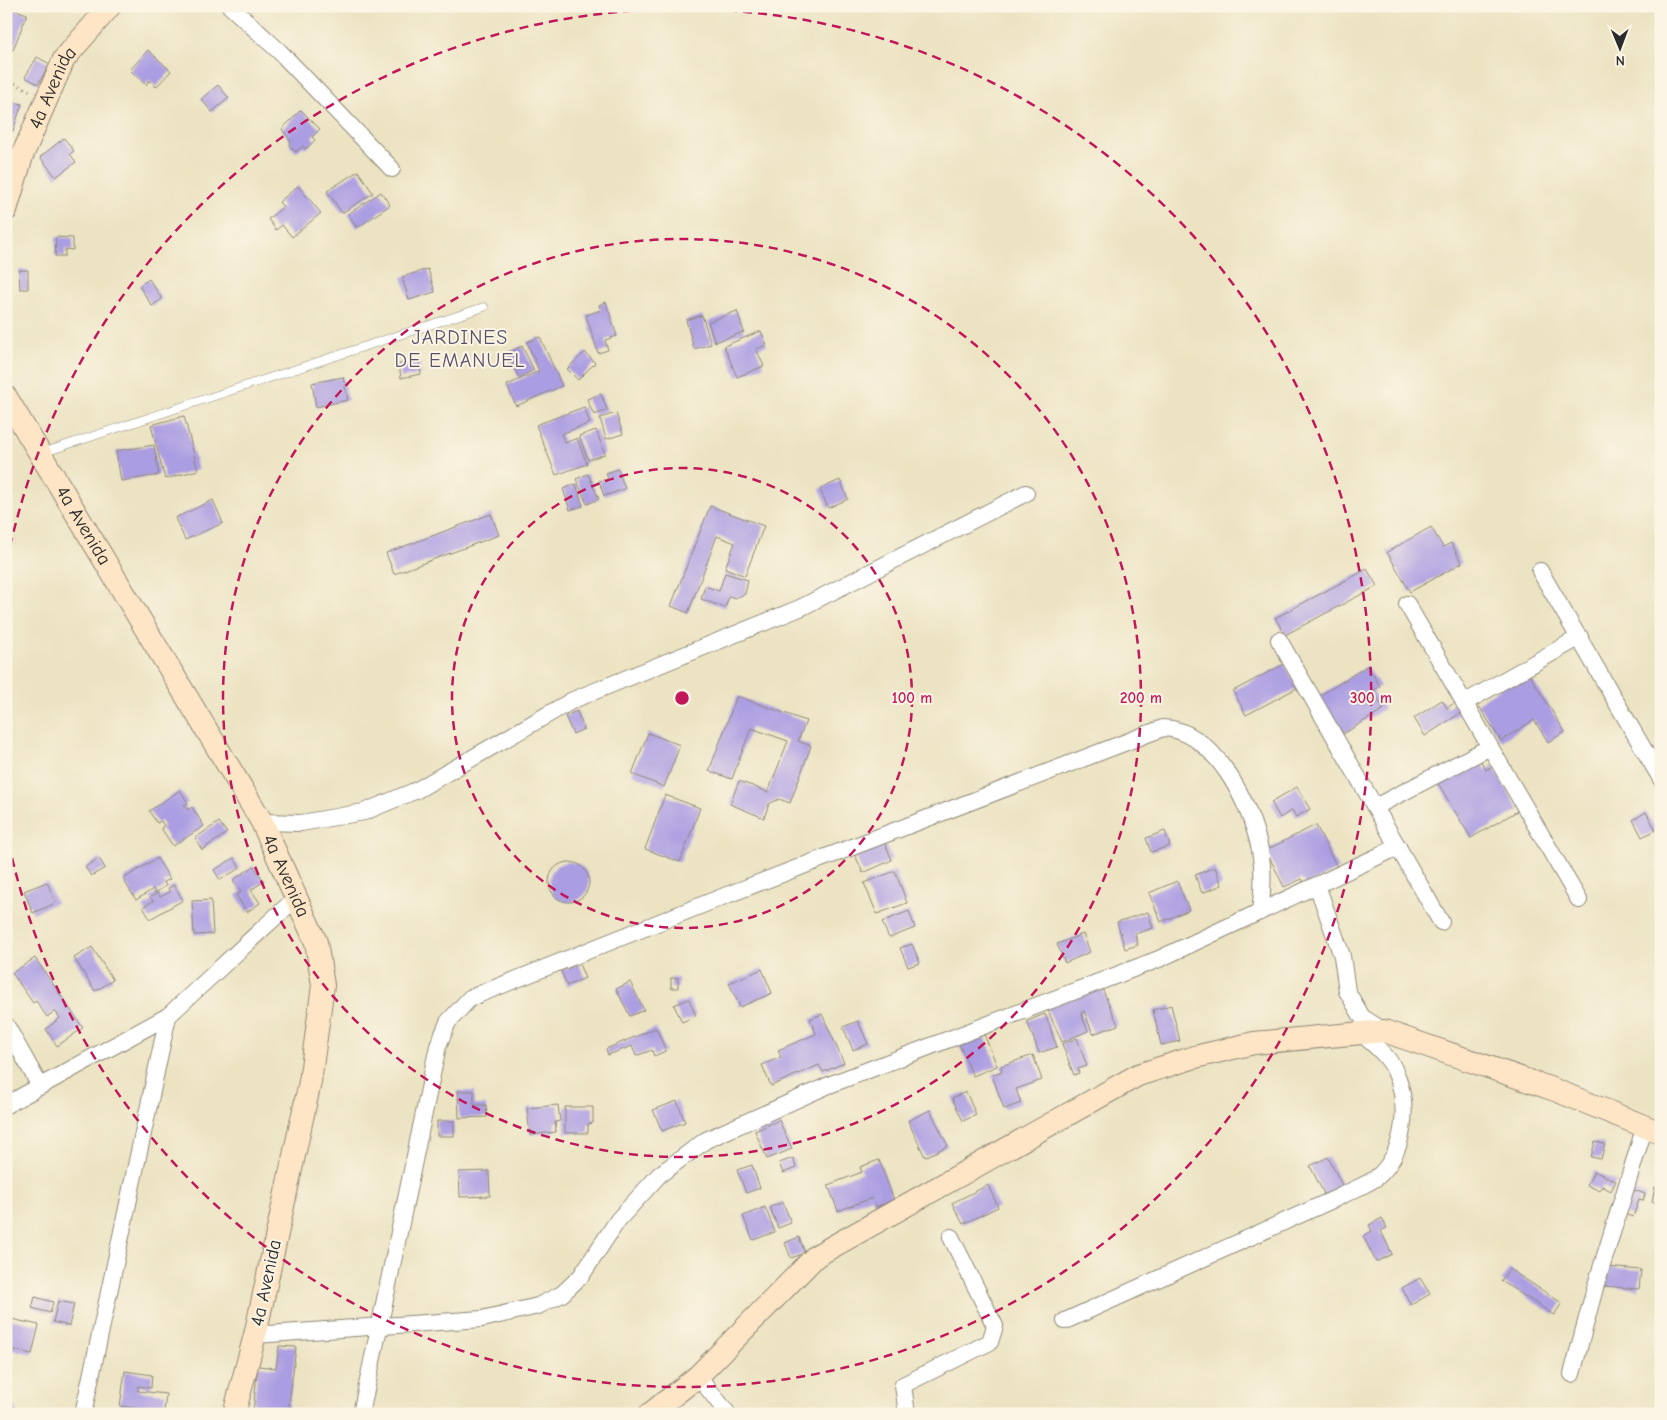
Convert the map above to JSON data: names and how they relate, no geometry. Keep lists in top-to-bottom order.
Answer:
{
  "streets": {
    "street": ["4a Avenida"]
  },
  "districts": ["JARDINES DE EMANUEL"],
  "north": "bottom",
  "rings": ["100 m", "200 m", "300 m"]
}
